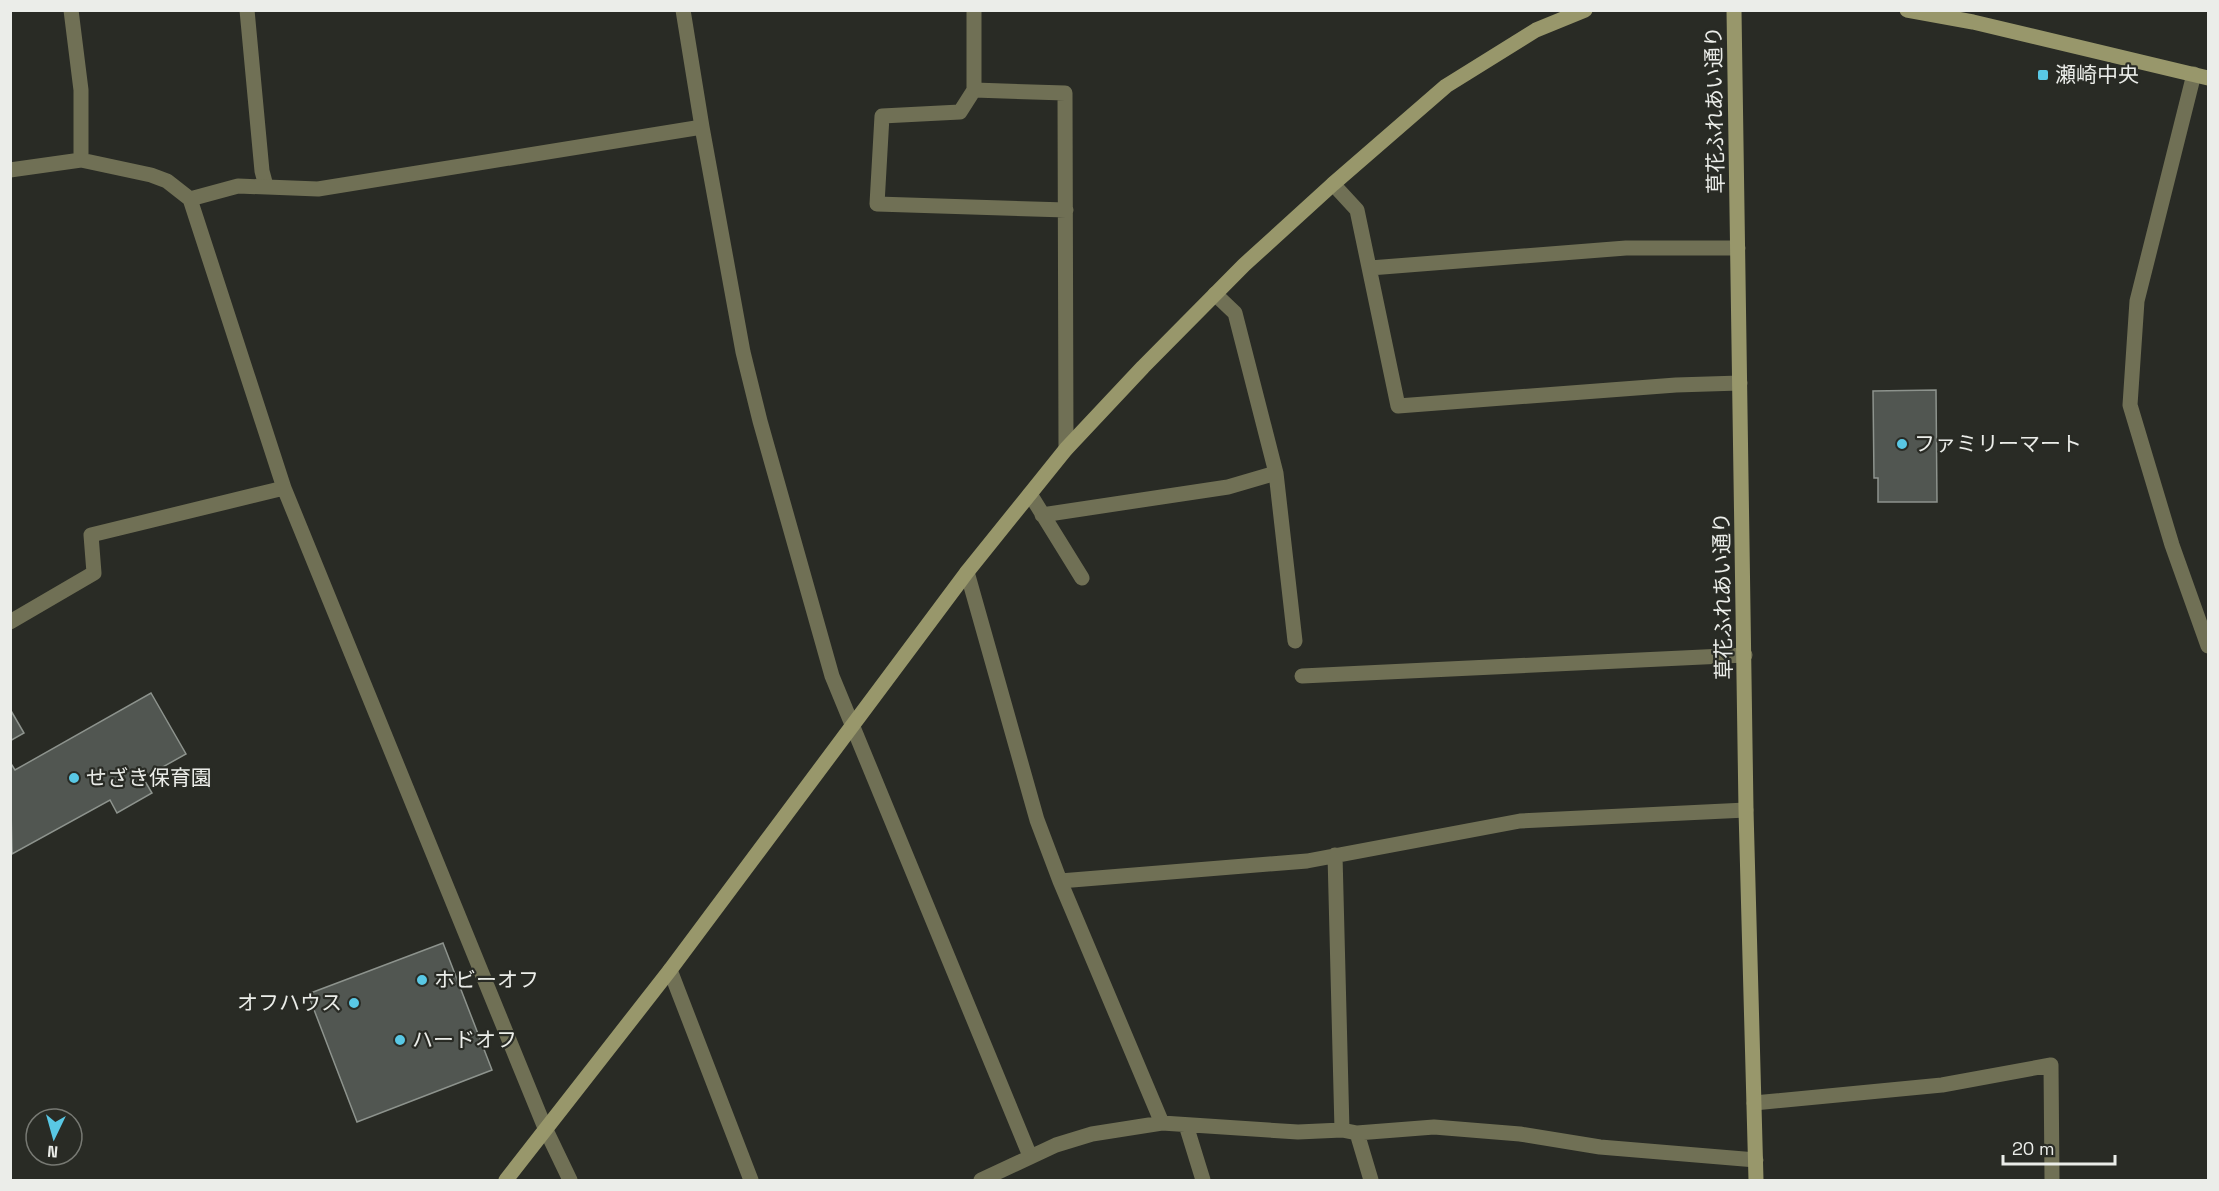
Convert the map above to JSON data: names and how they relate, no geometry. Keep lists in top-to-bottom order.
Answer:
{
  "streets": {
    "street": ["草花ふれあい通り"]
  },
  "places": {
    "transit": ["瀬崎中央"],
    "other": [
      "ファミリーマート",
      "せざき保育園",
      "ホビーオフ",
      "オフハウス",
      "ハードオフ"
    ]
  },
  "scale_bar": "20 m",
  "north": "bottom"
}
